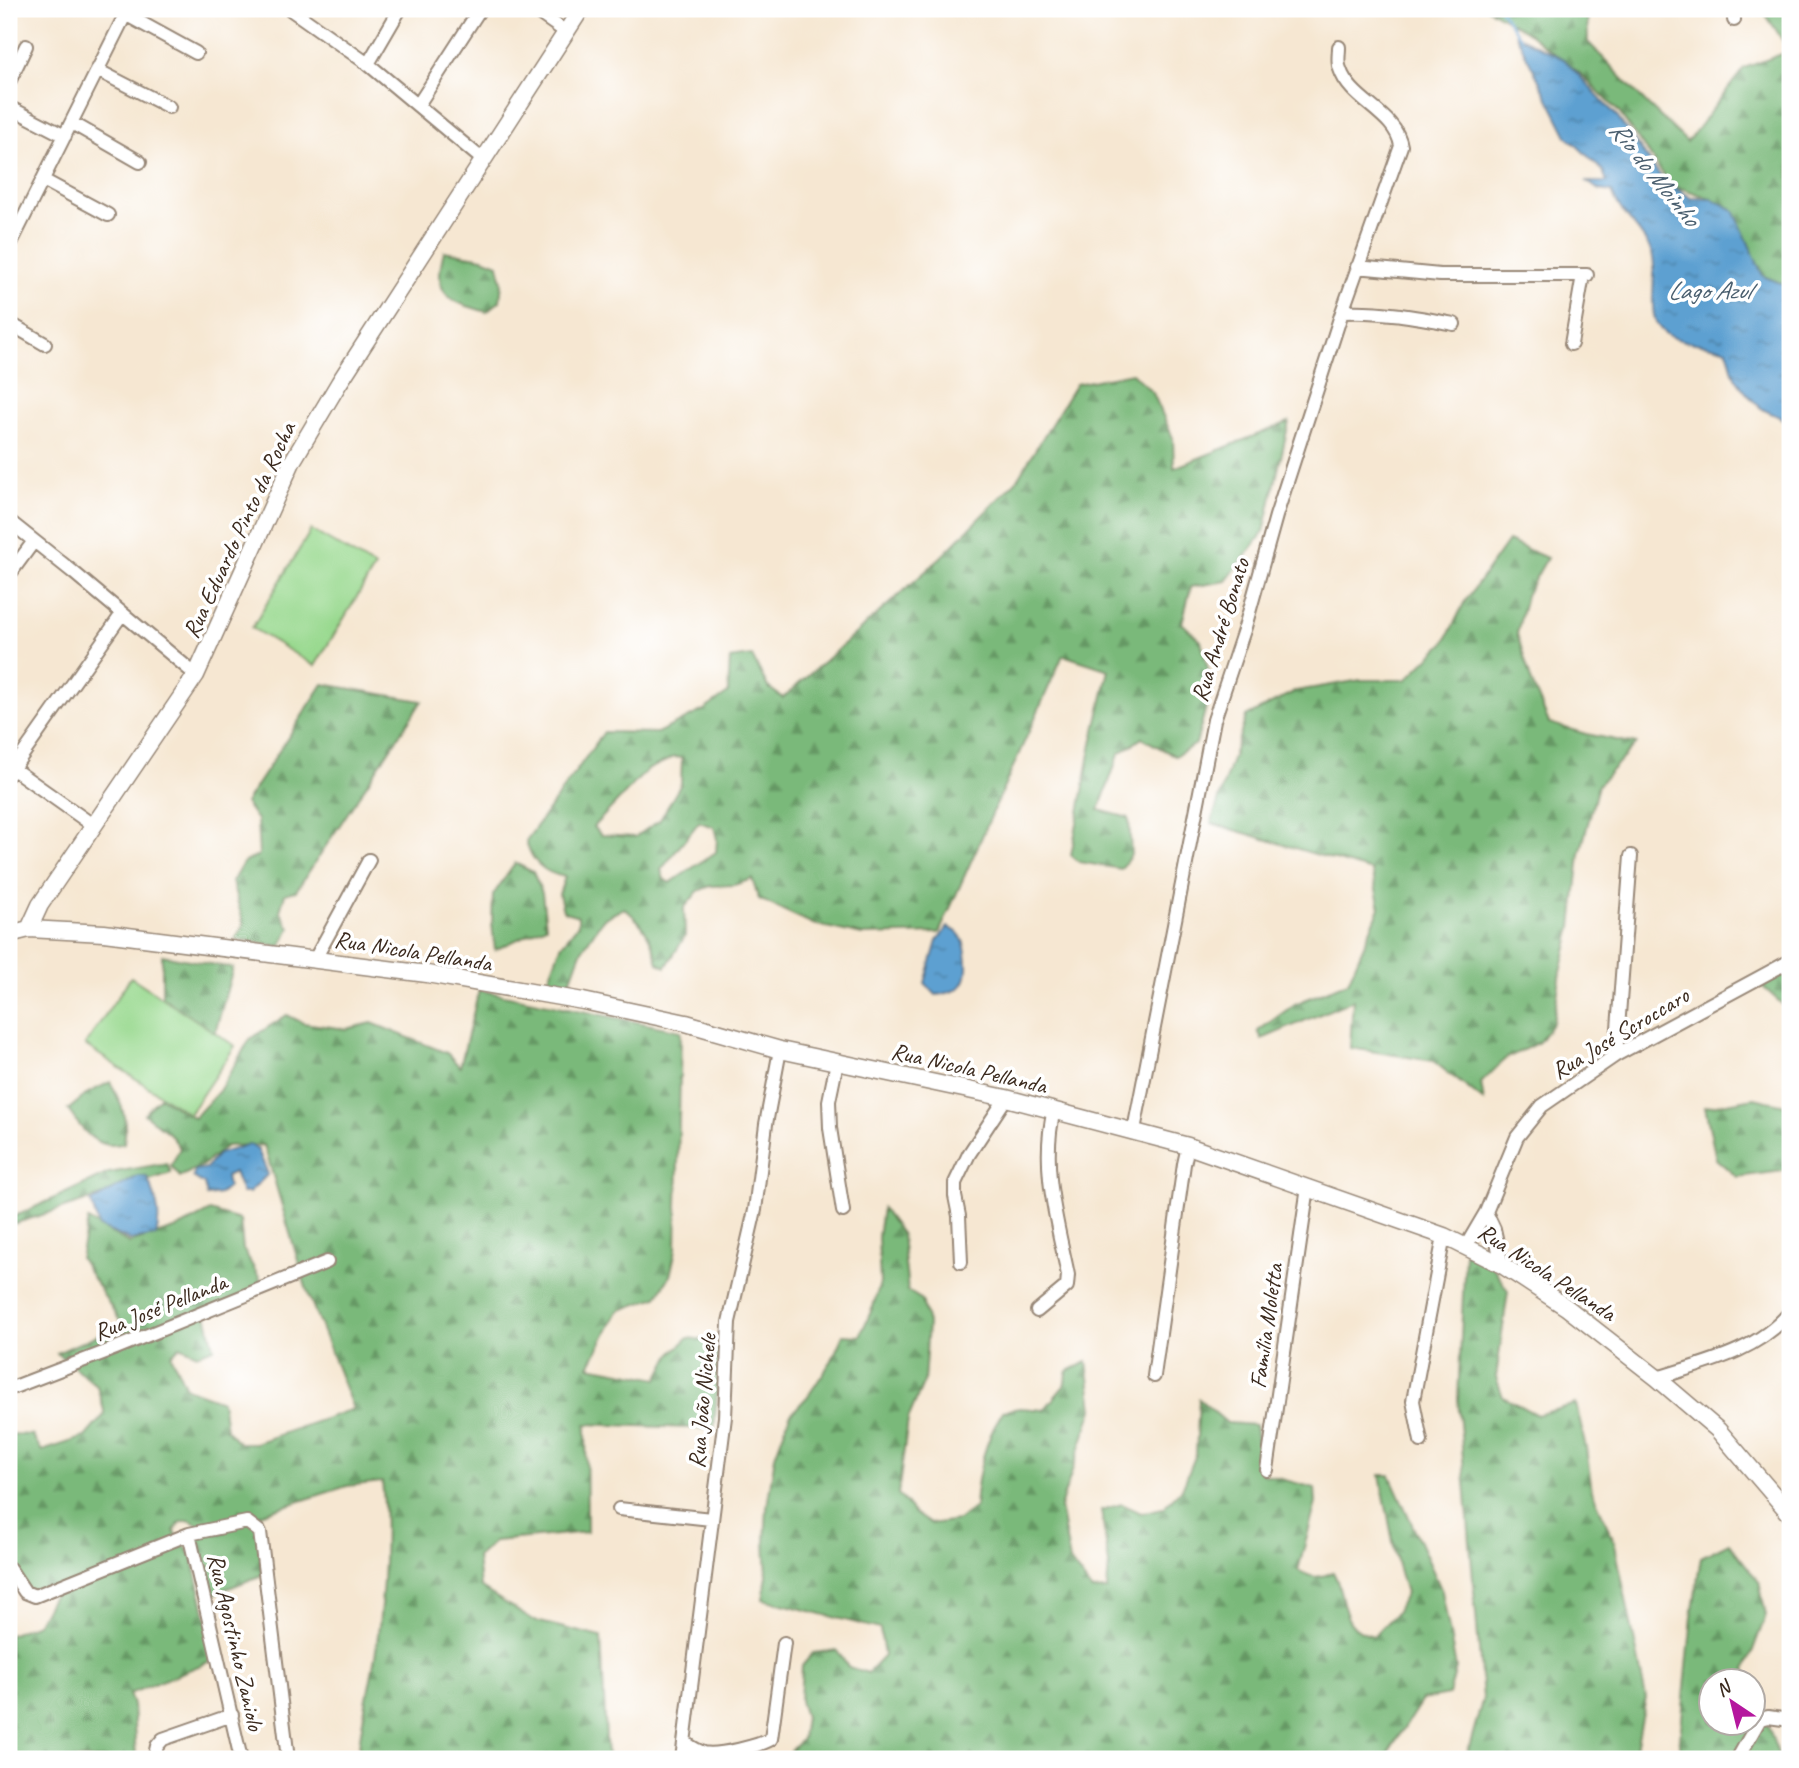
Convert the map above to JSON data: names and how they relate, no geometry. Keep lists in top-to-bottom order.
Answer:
{
  "streets": {
    "main road": ["Rua Eduardo Pinto da Rocha", "Rua Nicola Pellanda"],
    "street": [
      "Rua André Bonato",
      "Rua José Scroccaro",
      "Rua José Pellanda",
      "Família Moletta",
      "Rua João Nichele",
      "Rua Agostinho Zaniolo"
    ]
  },
  "crossings": [
    ["Rua Eduardo Pinto da Rocha", "Rua Nicola Pellanda"],
    ["Rua André Bonato", "Rua Nicola Pellanda"],
    ["Rua Nicola Pellanda", "Rua José Scroccaro"],
    ["Rua Nicola Pellanda", "Família Moletta"],
    ["Rua Nicola Pellanda", "Rua João Nichele"]
  ],
  "water": ["Rio do Moinho", "Lago Azul"],
  "north": "top left"
}
